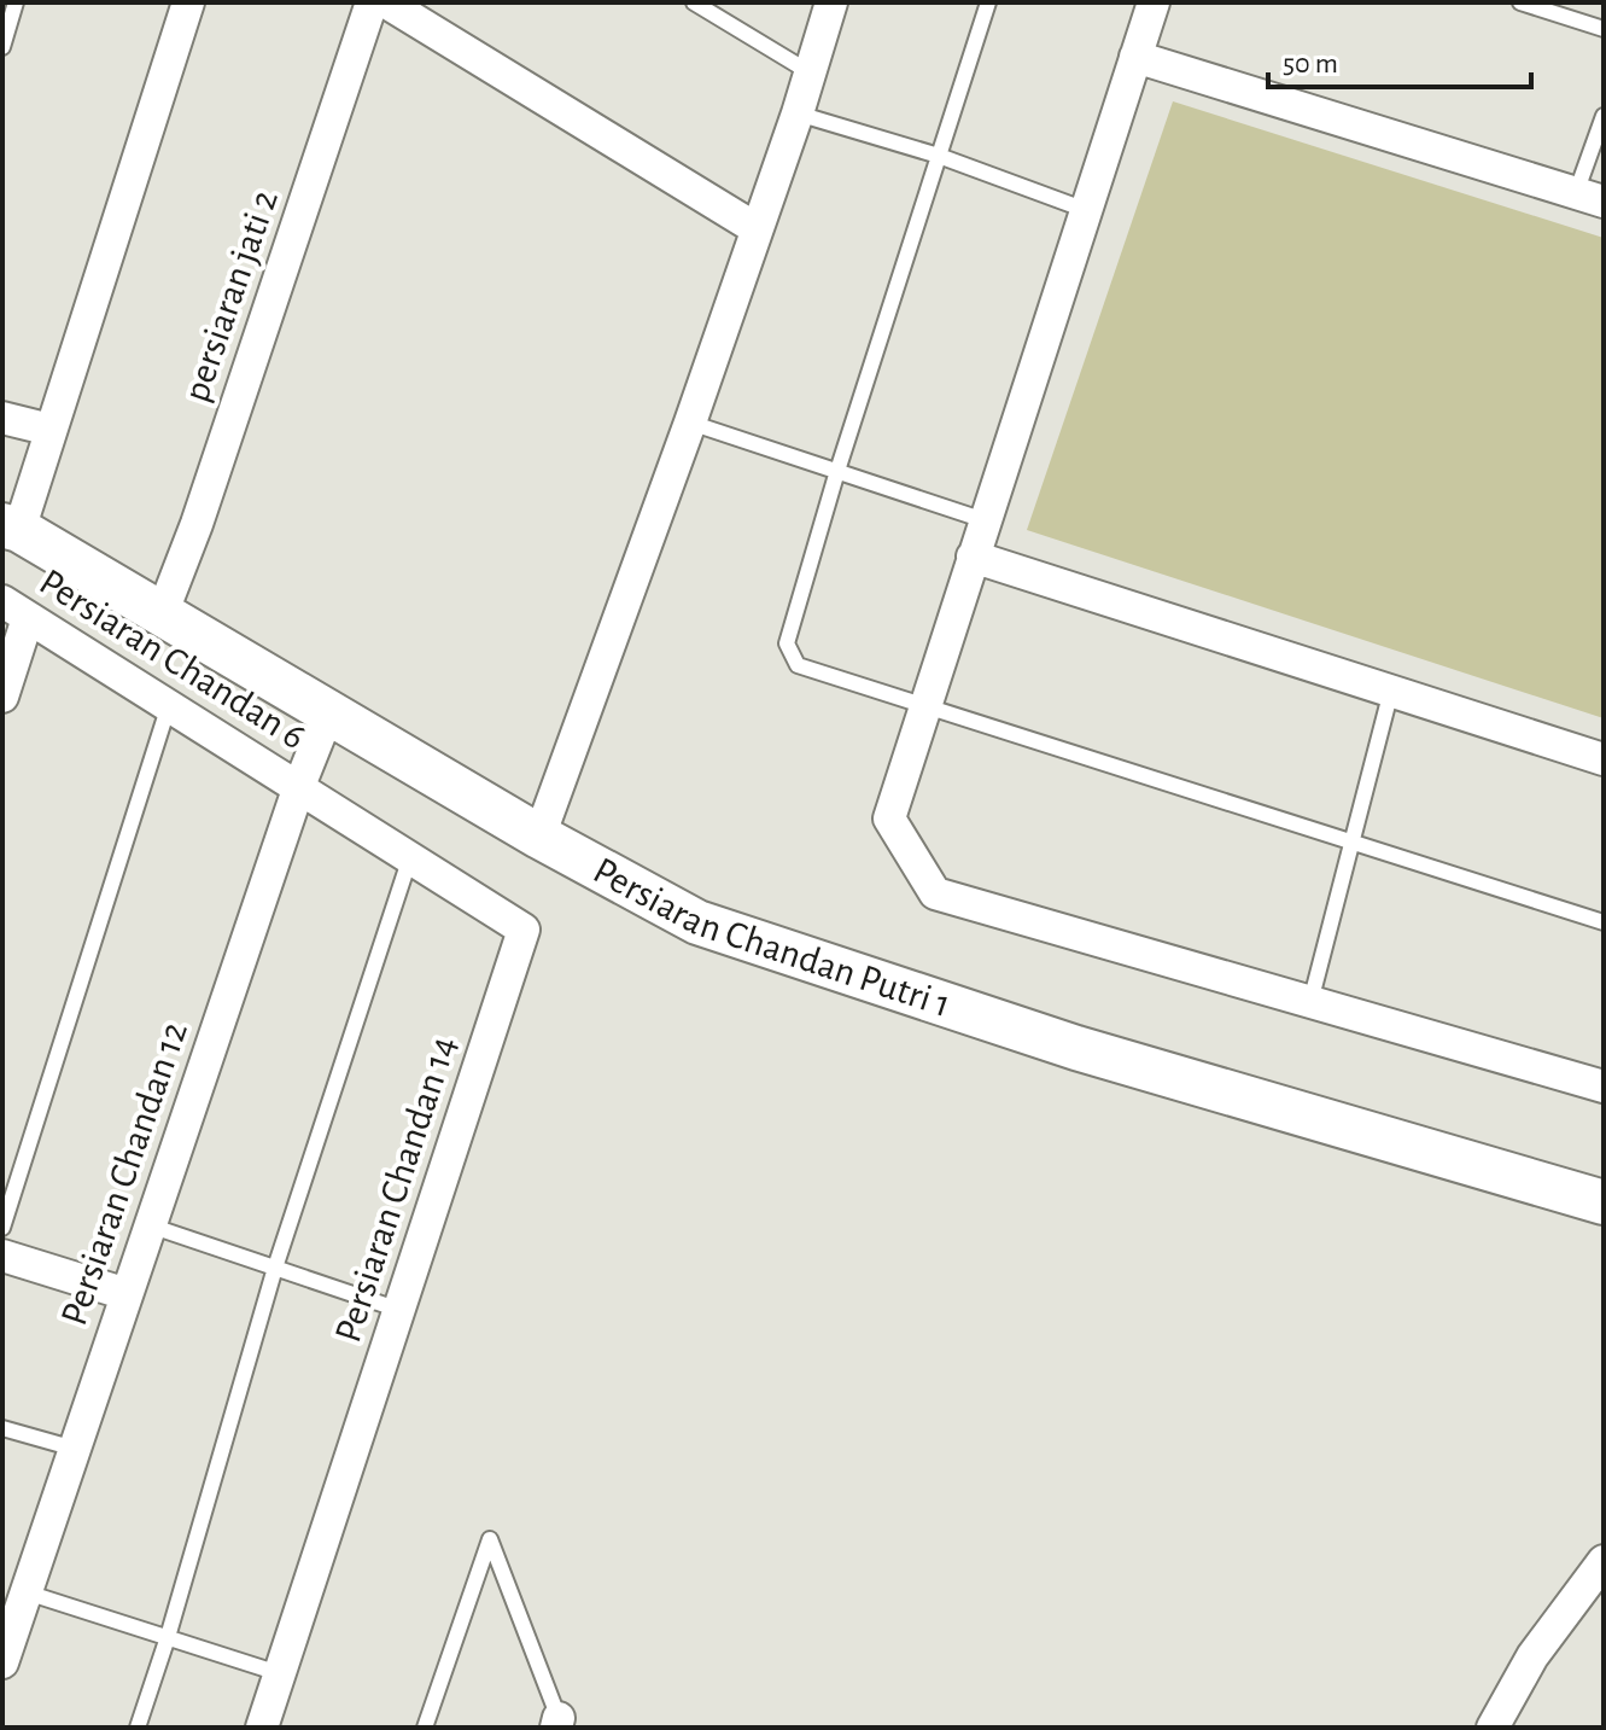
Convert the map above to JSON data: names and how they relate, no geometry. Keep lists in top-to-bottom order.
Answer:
{
  "streets": {
    "street": [
      "persiaran jati 2",
      "Persiaran Chandan 6",
      "Persiaran Chandan Putri 1",
      "Persiaran Chandan 12",
      "Persiaran Chandan 14"
    ]
  },
  "crossings": [
    ["persiaran jati 2", "Persiaran Chandan Putri 1"],
    ["Persiaran Chandan 6", "Persiaran Chandan 12"],
    ["Persiaran Chandan 6", "Persiaran Chandan 14"],
    ["Persiaran Chandan Putri 1", "Persiaran Chandan 12"],
    ["Persiaran Chandan 12", "Persiaran Chandan 14"]
  ],
  "scale_bar": "50 m"
}
